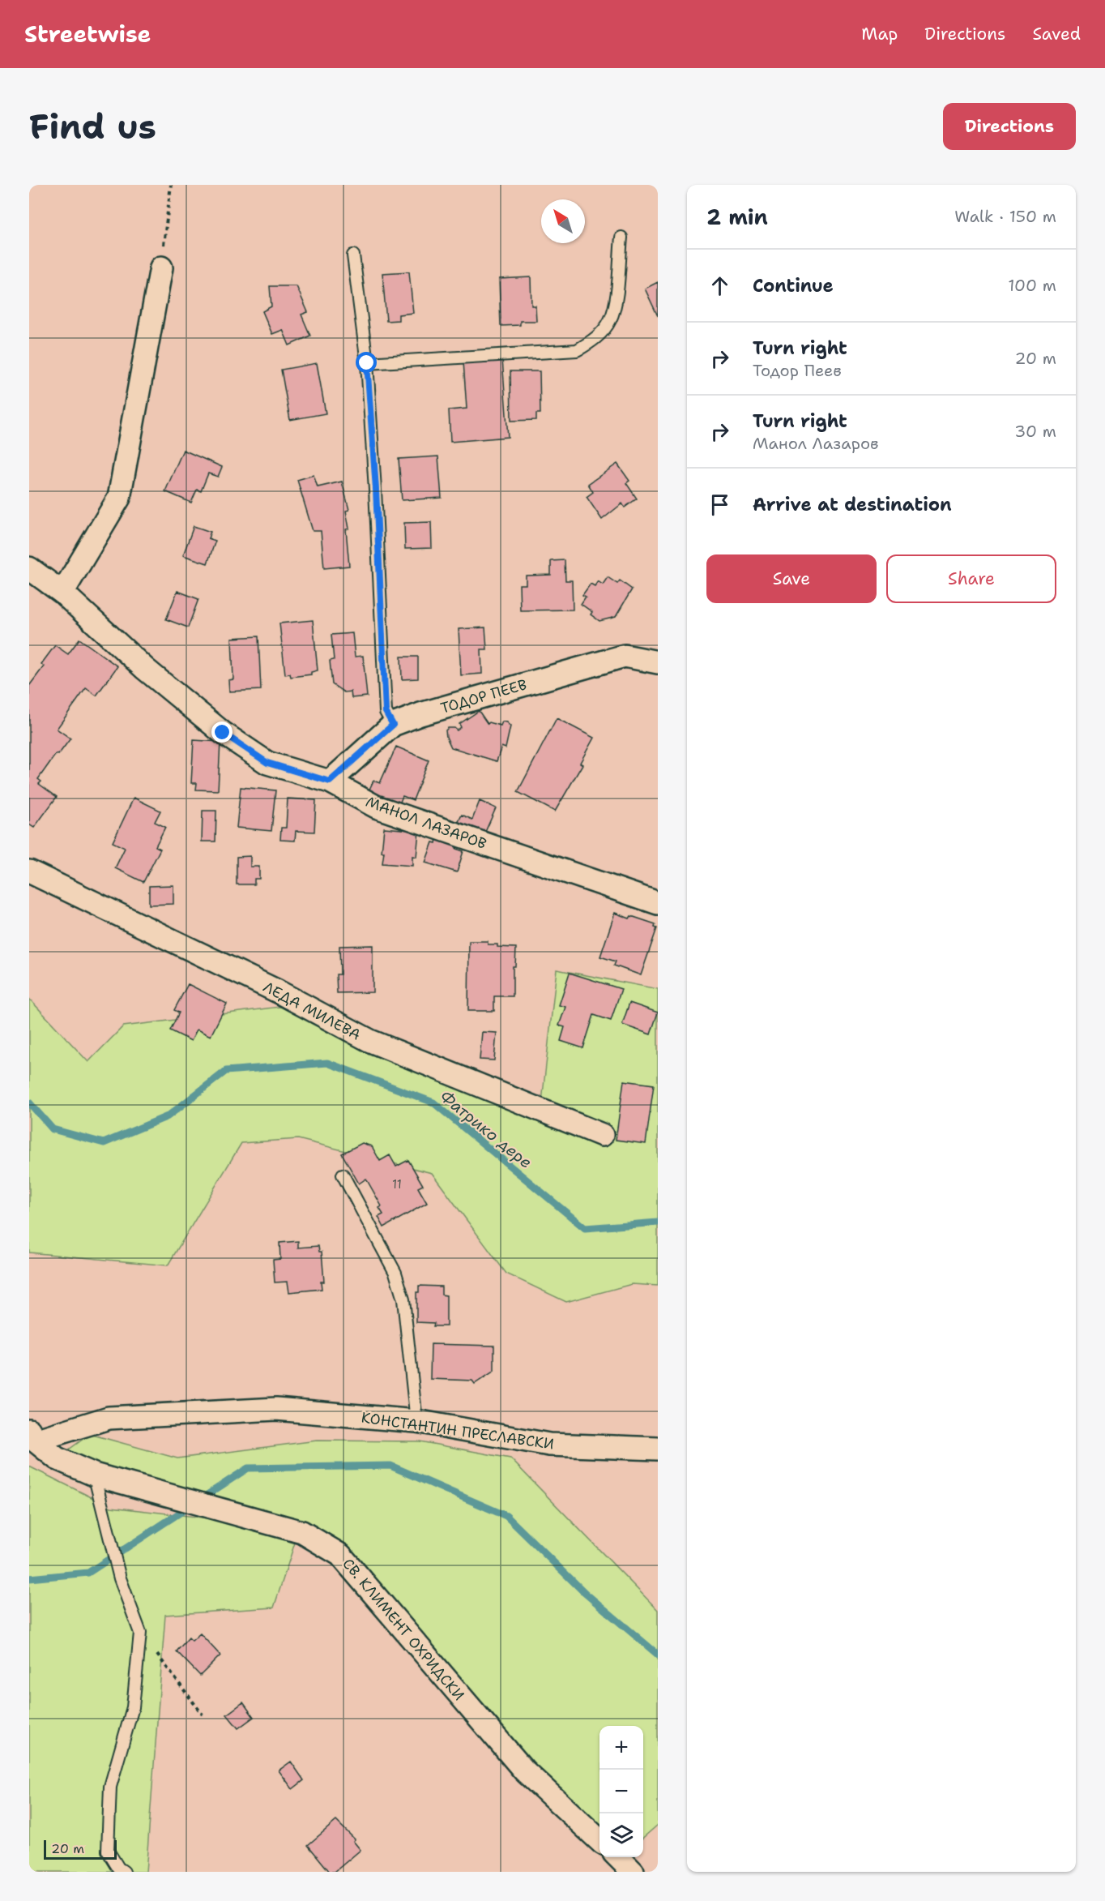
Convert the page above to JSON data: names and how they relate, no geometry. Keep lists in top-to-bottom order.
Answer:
{
  "streets": {
    "street": [
      "ТОДОР ПЕЕВ",
      "МАНОЛ ЛАЗАРОВ",
      "ЛЕДА МИЛЕВА",
      "КОНСТАНТИН ПРЕСЛАВСКИ",
      "СВ. КЛИМЕНТ ОХРИДСКИ"
    ]
  },
  "crossings": [
    ["ТОДОР ПЕЕВ", "МАНОЛ ЛАЗАРОВ"],
    ["КОНСТАНТИН ПРЕСЛАВСКИ", "СВ. КЛИМЕНТ ОХРИДСКИ"]
  ],
  "water": ["Фатрико дере"],
  "house_numbers": ["11"],
  "scale_bar": "20 m",
  "north": "top left",
  "page": {
    "header": "Streetwise",
    "nav": ["Map", "Directions", "Saved"],
    "buttons": [
      "Directions",
      ["Save", "Share"]
    ],
    "title": "Find us",
    "heading": ["2 min", "Walk · 150 m"],
    "list": [
      ["Continue", "100 m"],
      ["Turn right", "Тодор Пеев", "20 m"],
      ["Turn right", "Манол Лазаров", "30 m"],
      "Arrive at destination"
    ],
    "map_buttons": ["+", "−"],
    "scale": "20 m"
  }
}
